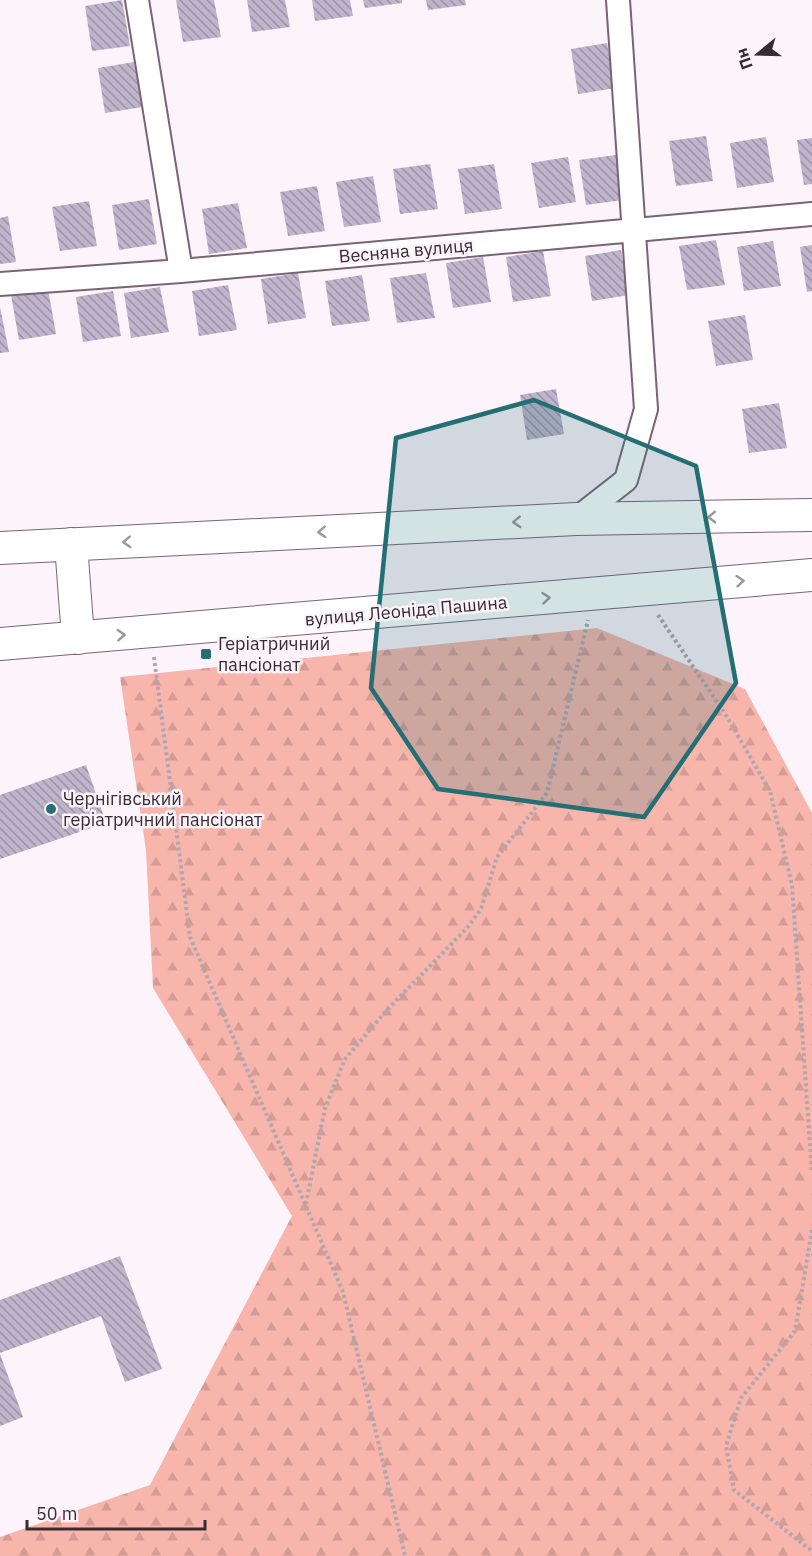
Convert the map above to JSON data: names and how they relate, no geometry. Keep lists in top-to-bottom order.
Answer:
{
  "streets": {
    "main road": ["вулиця Леоніда Пашина"],
    "street": ["Весняна вулиця"]
  },
  "places": {
    "transit": ["Геріатричний пансіонат"],
    "other": ["Чернігівський геріатричний пансіонат"]
  },
  "scale_bar": "50 m",
  "north": "left"
}
